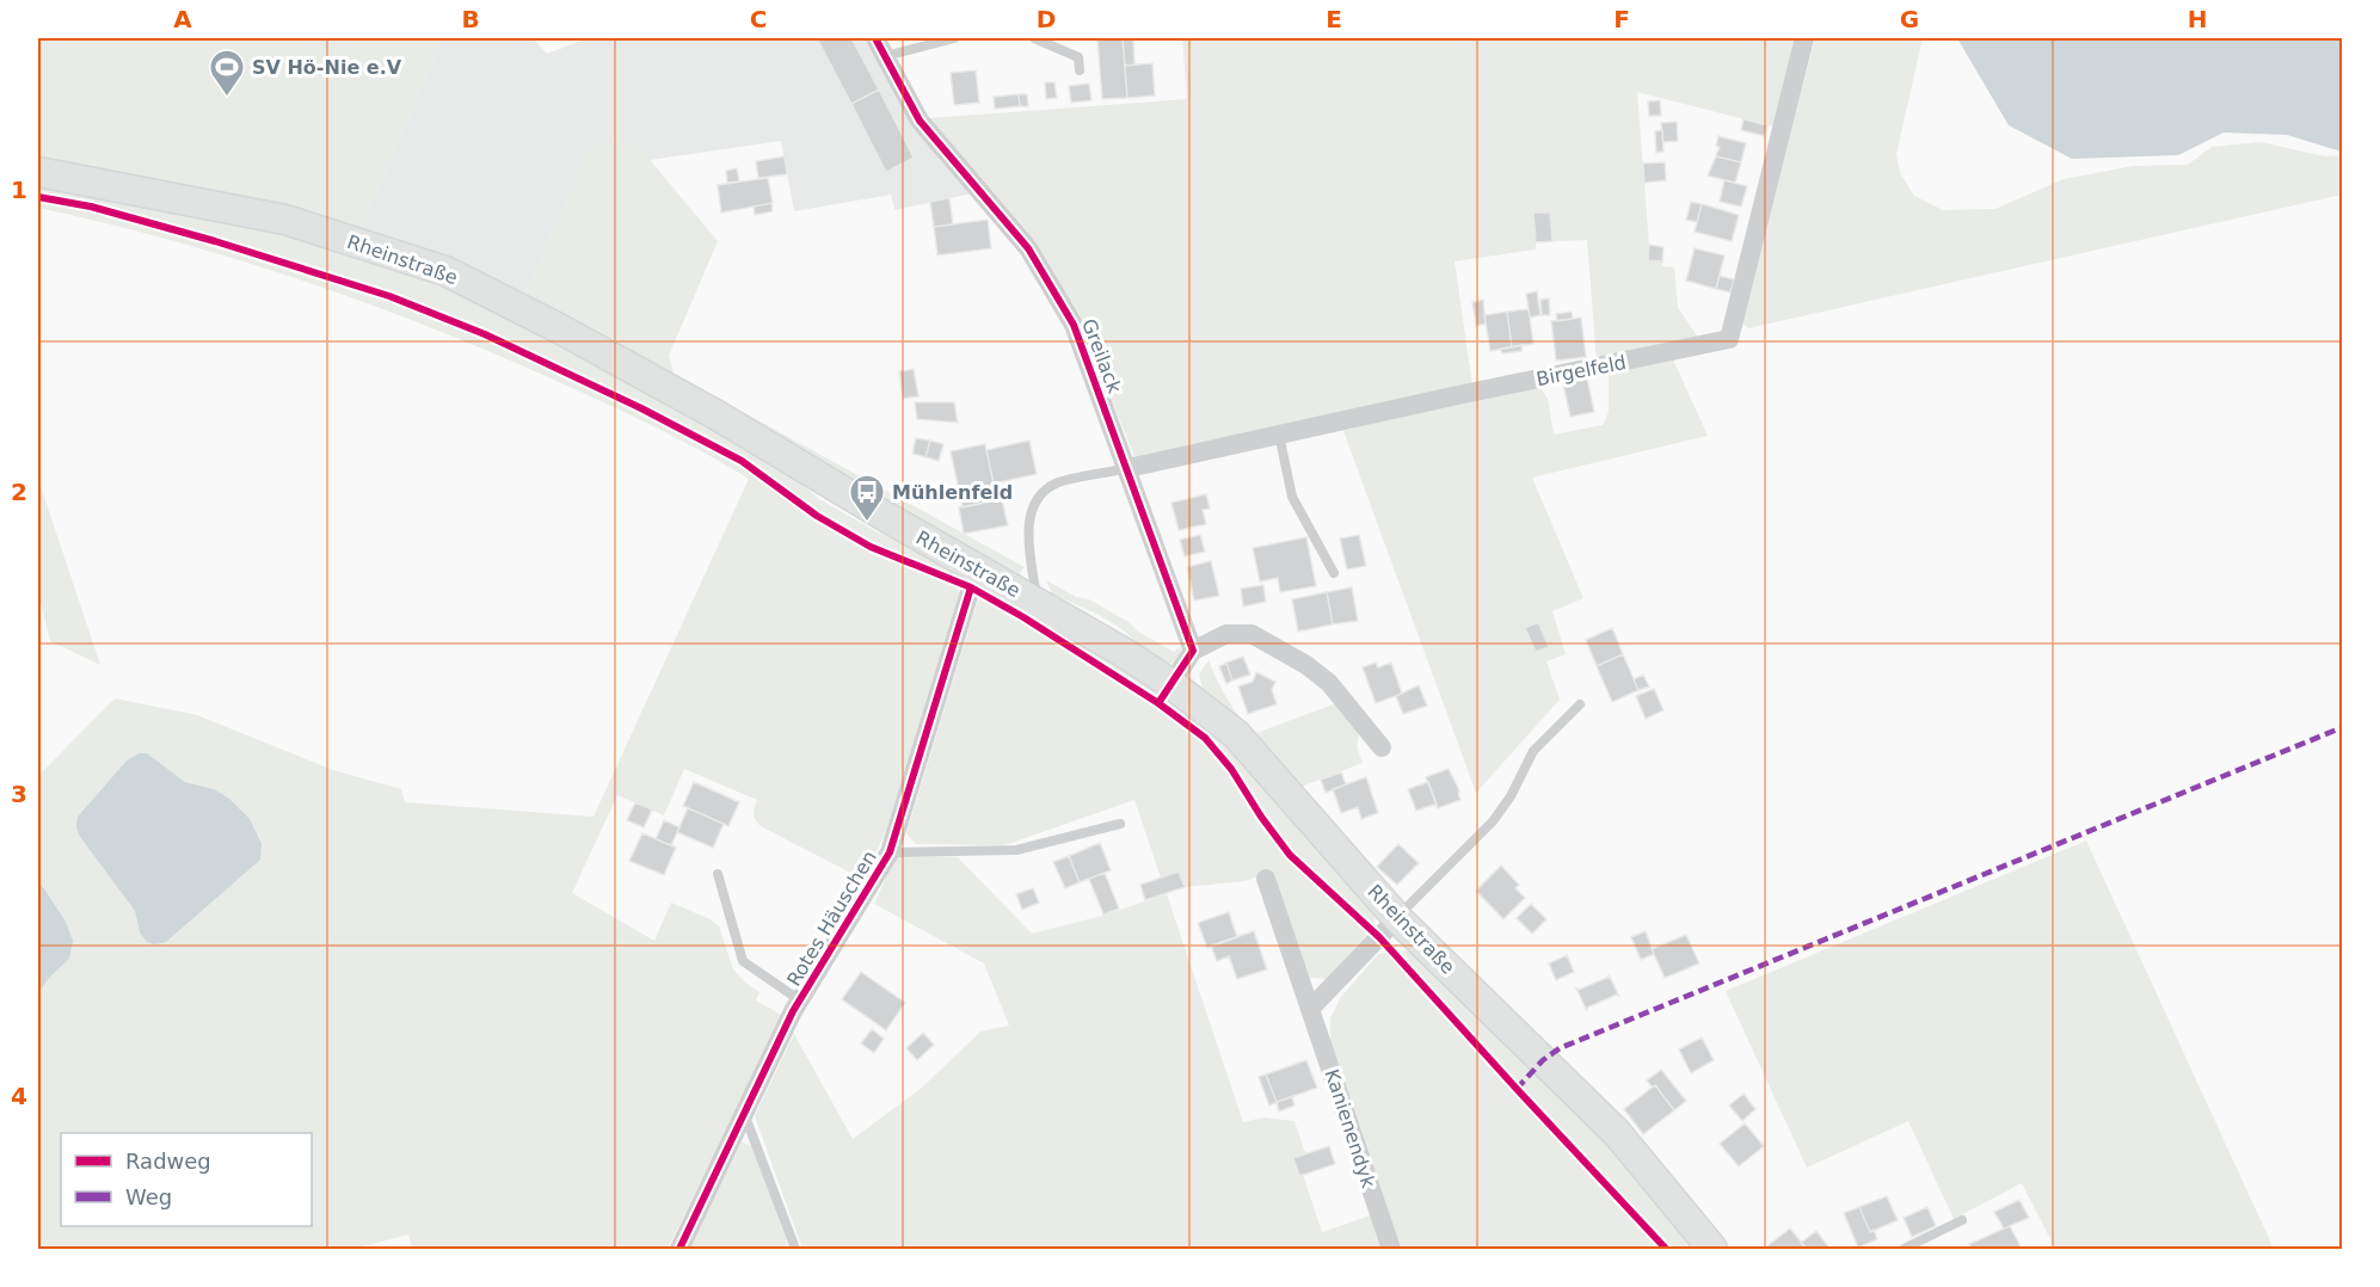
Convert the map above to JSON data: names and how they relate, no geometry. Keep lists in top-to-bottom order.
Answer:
{
  "streets": {
    "main road": ["Rheinstraße"],
    "street": [
      "Greilack",
      "Birgelfeld",
      "Rotes Häuschen",
      "Kanienendyk"
    ]
  },
  "crossings": [
    ["Rheinstraße", "Rotes Häuschen"],
    ["Greilack", "Birgelfeld"]
  ],
  "places": {
    "sports": ["SV Hö-Nie e.V"],
    "bus stop": ["Mühlenfeld"]
  },
  "legend": ["Radweg", "Weg"],
  "grid": {
    "columns": [
      "A",
      "B",
      "C",
      "D",
      "E",
      "F",
      "G",
      "H"
    ],
    "rows": [
      "1",
      "2",
      "3",
      "4"
    ]
  }
}
